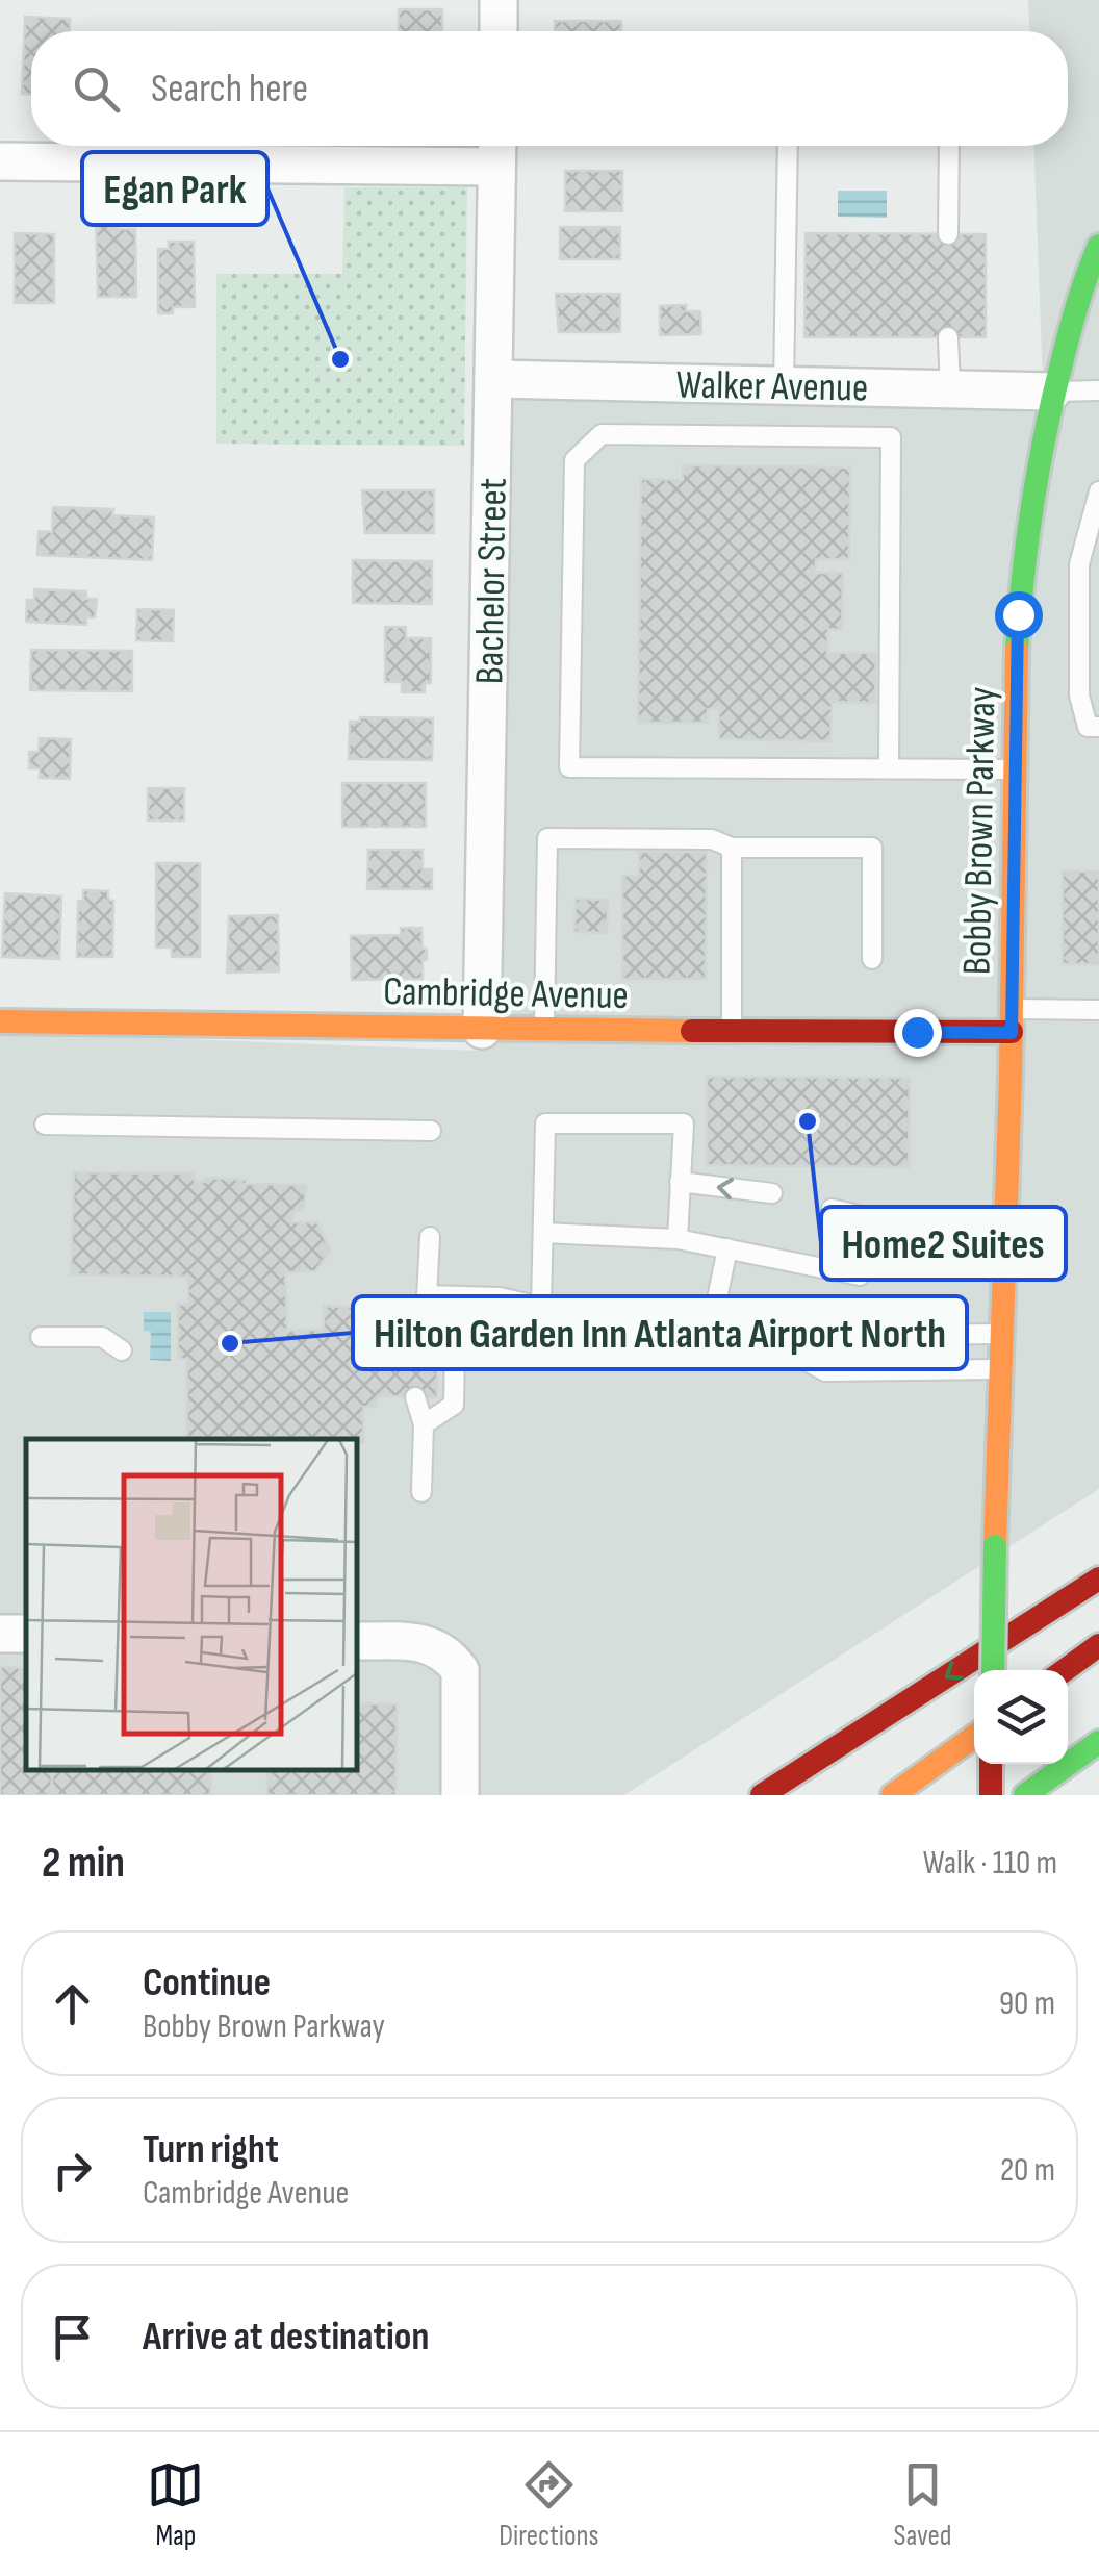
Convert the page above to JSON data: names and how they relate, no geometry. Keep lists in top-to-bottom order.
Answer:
{
  "streets": {
    "main road": ["Bobby Brown Parkway", "Cambridge Avenue"],
    "street": ["Walker Avenue", "Bachelor Street"]
  },
  "crossings": [
    ["Walker Avenue", "Bachelor Street"],
    ["Walker Avenue", "Bobby Brown Parkway"],
    ["Bachelor Street", "Cambridge Avenue"],
    ["Bobby Brown Parkway", "Cambridge Avenue"]
  ],
  "places": ["Egan Park", "Home2 Suites", "Hilton Garden Inn Atlanta Airport North"],
  "page": {
    "search": "Search here",
    "heading": ["2 min", "Walk · 110 m"],
    "list": [
      ["Continue", "Bobby Brown Parkway", "90 m"],
      ["Turn right", "Cambridge Avenue", "20 m"],
      "Arrive at destination"
    ],
    "nav": ["Map", "Directions", "Saved"]
  }
}
